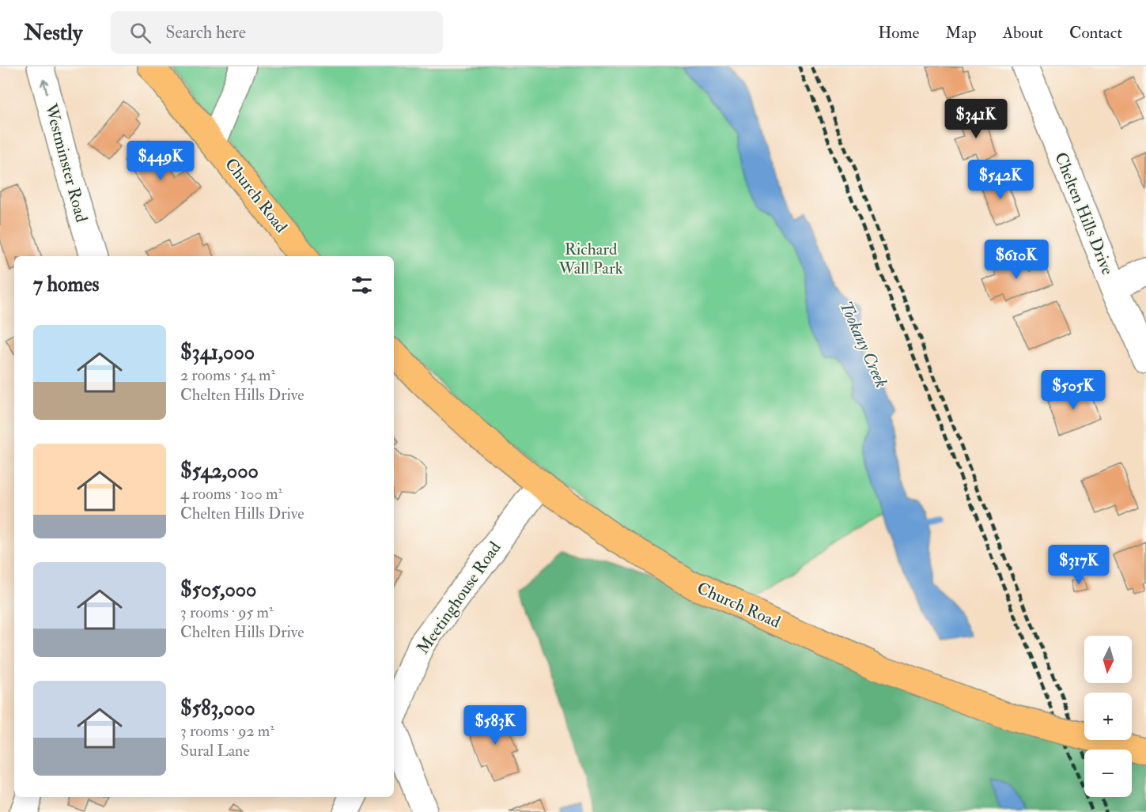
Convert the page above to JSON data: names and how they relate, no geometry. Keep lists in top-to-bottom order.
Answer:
{
  "streets": {
    "main road": ["Church Road"],
    "street": ["Westminster Road", "Chelten Hills Drive", "Meetinghouse Road"]
  },
  "crossings": [
    ["Church Road", "Meetinghouse Road"]
  ],
  "one_way": ["Westminster Road"],
  "water": ["Tookany Creek"],
  "parks": ["Richard Wall Park"],
  "north": "bottom",
  "page": {
    "header": "Nestly",
    "search": "Search here",
    "nav": [
      "Home",
      "Map",
      "About",
      "Contact"
    ],
    "price": [
      "$341K",
      "$449K",
      "$542K",
      "$610K",
      "$505K",
      "$317K",
      "$583K"
    ],
    "heading": "7 homes",
    "list": [
      {
        "name": "$341,000",
        "note": "2 rooms · 54 m² · Chelten Hills Drive"
      },
      {
        "name": "$542,000",
        "note": "4 rooms · 100 m² · Chelten Hills Drive"
      },
      {
        "name": "$505,000",
        "note": "3 rooms · 95 m² · Chelten Hills Drive"
      },
      {
        "name": "$583,000",
        "note": "3 rooms · 92 m² · Sural Lane"
      }
    ],
    "map_buttons": ["+", "−"]
  }
}
